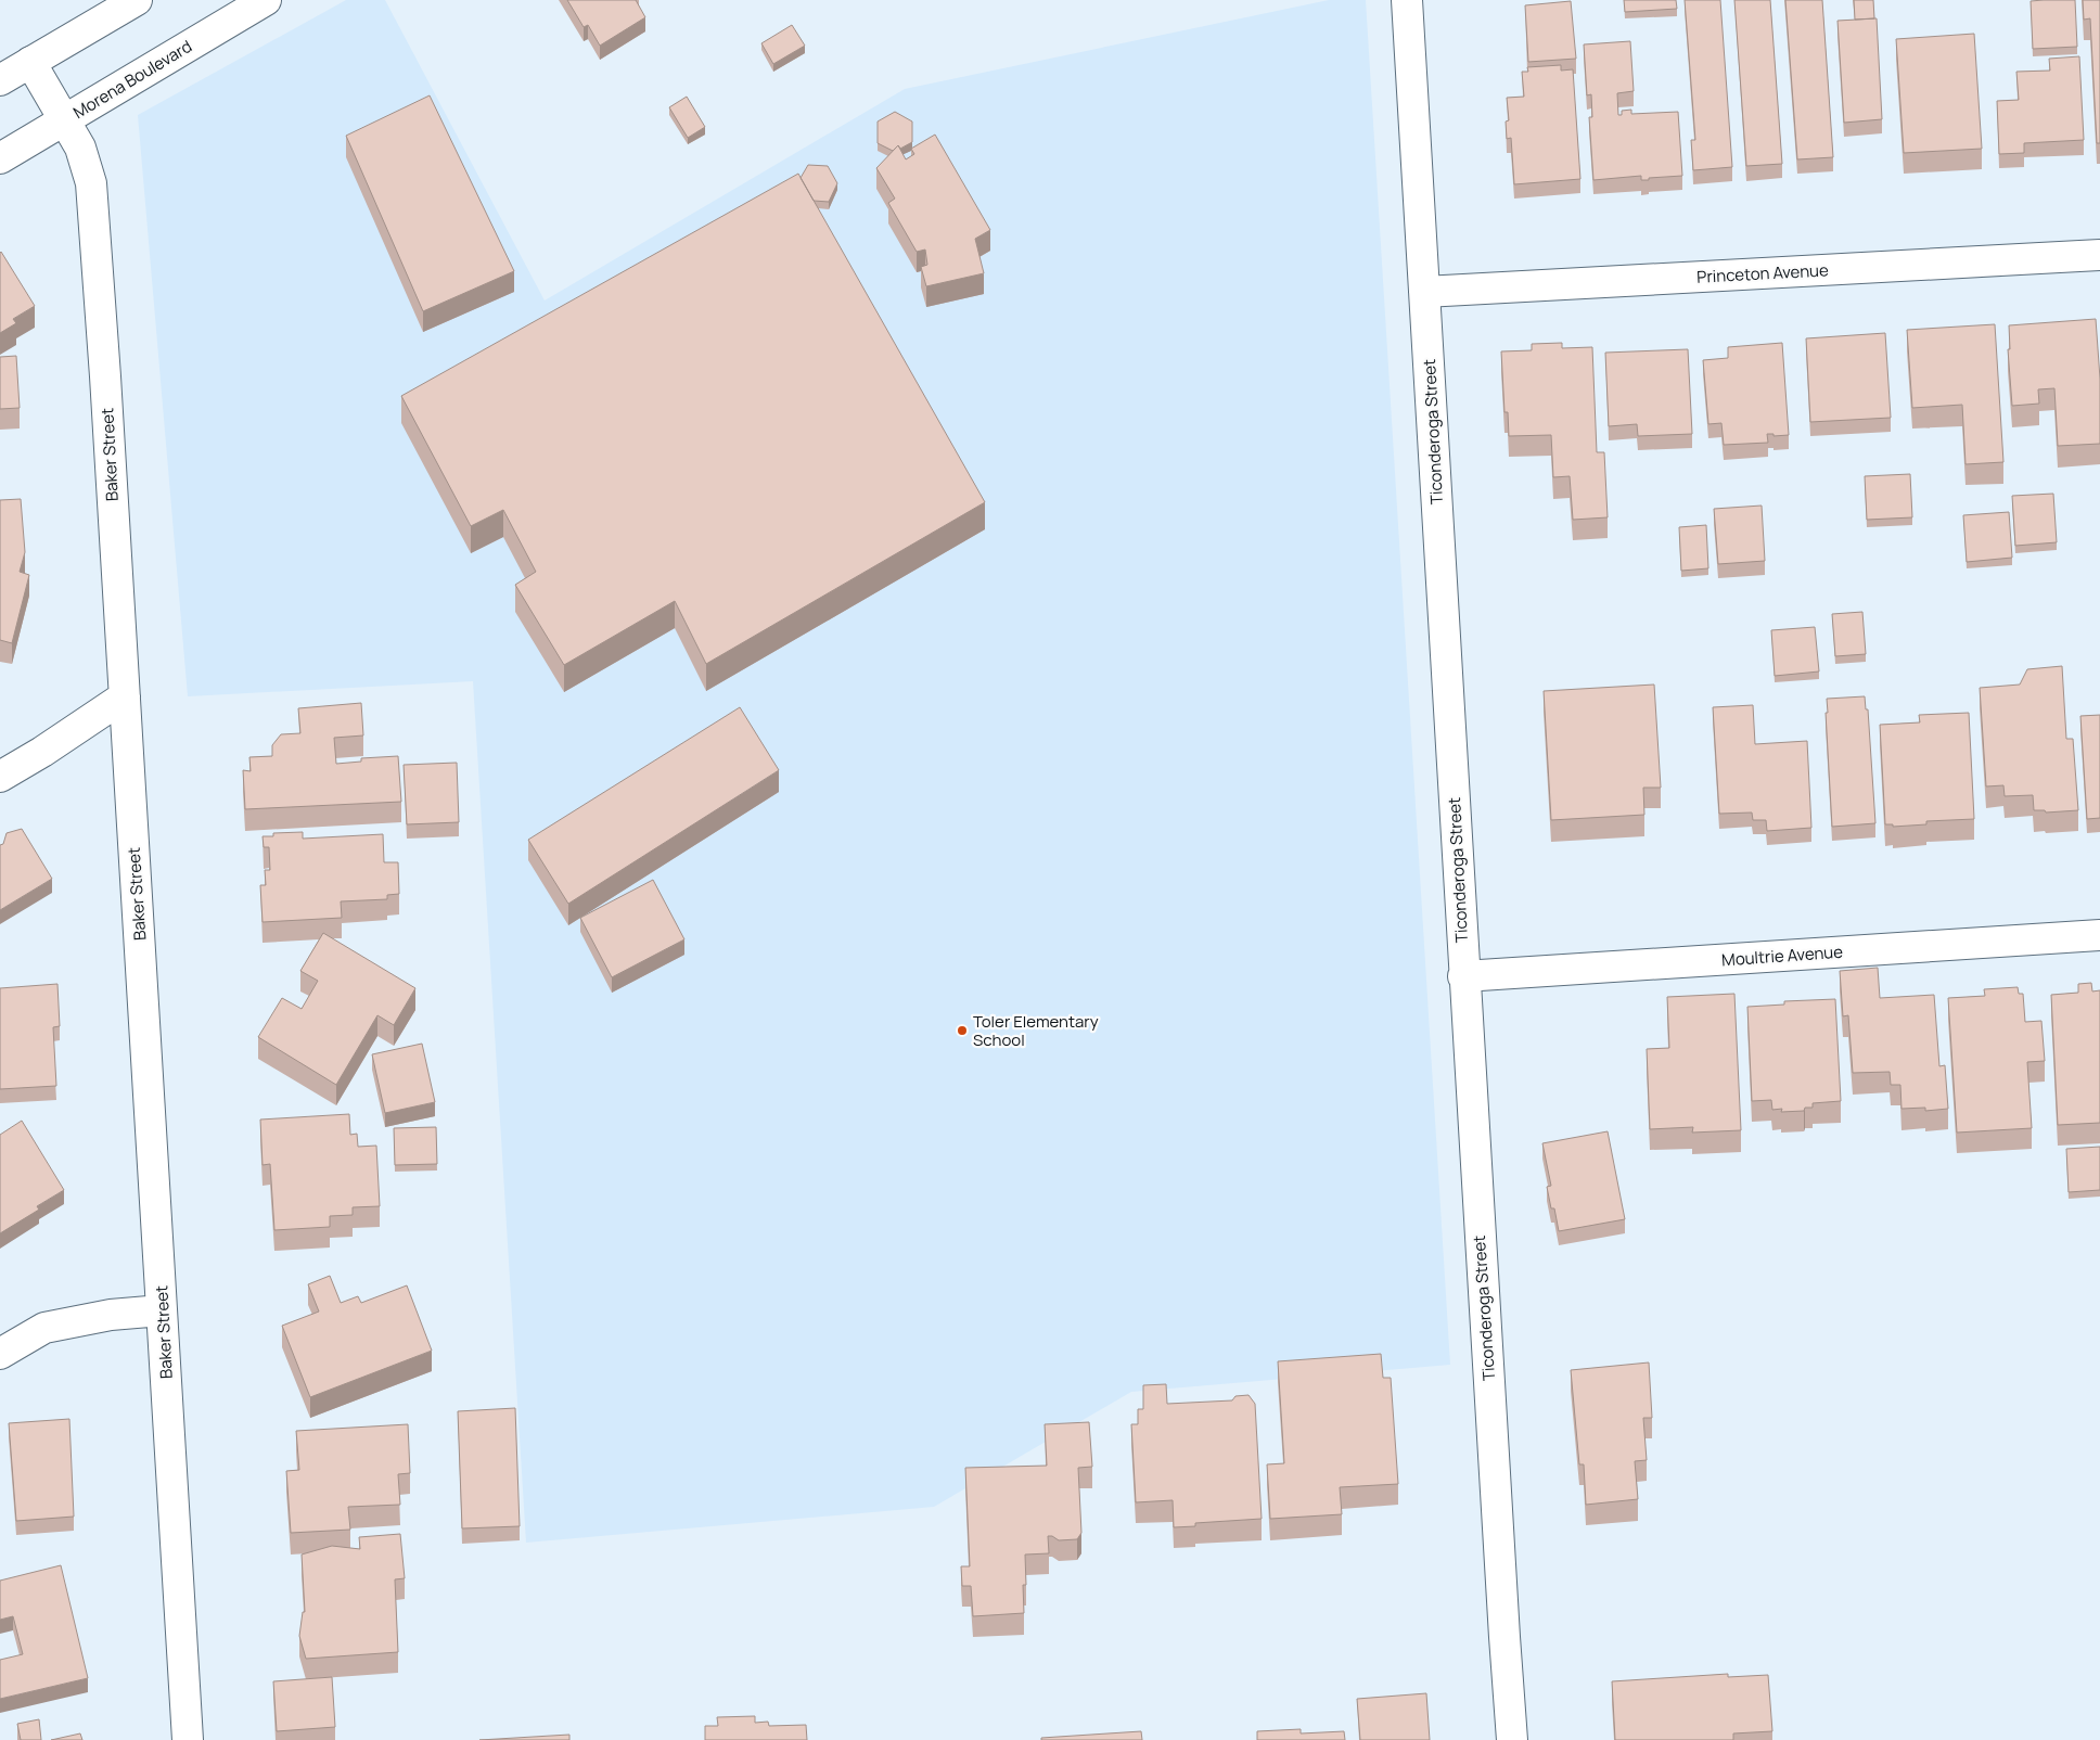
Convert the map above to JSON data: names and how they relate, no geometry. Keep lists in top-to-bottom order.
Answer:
{
  "streets": {
    "street": [
      "Morena Boulevard",
      "Princeton Avenue",
      "Ticonderoga Street",
      "Baker Street",
      "Moultrie Avenue"
    ]
  },
  "crossings": [
    ["Morena Boulevard", "Baker Street"],
    ["Princeton Avenue", "Ticonderoga Street"],
    ["Ticonderoga Street", "Moultrie Avenue"]
  ],
  "places": ["Toler Elementary School"]
}
